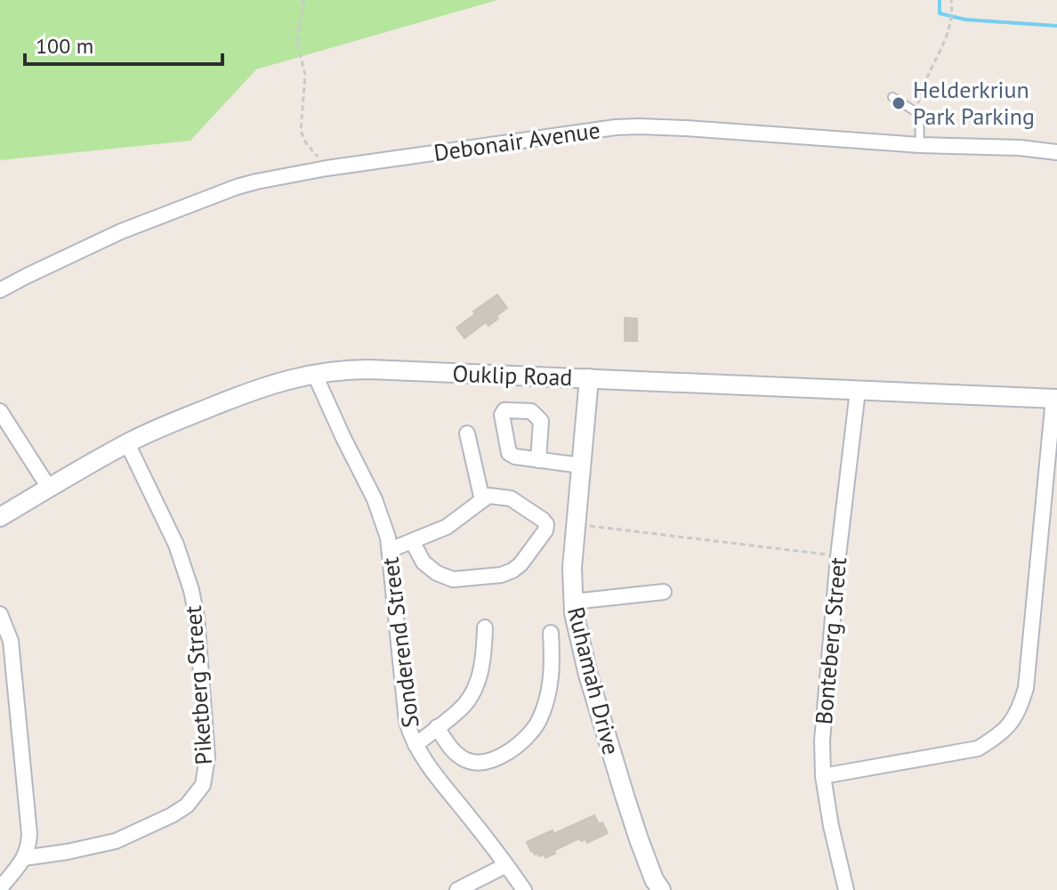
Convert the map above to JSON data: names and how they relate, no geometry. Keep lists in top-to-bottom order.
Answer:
{
  "streets": {
    "street": [
      "Debonair Avenue",
      "Ouklip Road",
      "Bonteberg Street",
      "Sonderend Street",
      "Ruhamah Drive",
      "Piketberg Street"
    ]
  },
  "crossings": [
    ["Ouklip Road", "Bonteberg Street"],
    ["Ouklip Road", "Sonderend Street"],
    ["Ouklip Road", "Ruhamah Drive"],
    ["Ouklip Road", "Piketberg Street"]
  ],
  "places": ["Helderkriun Park Parking"],
  "scale_bar": "100 m"
}
